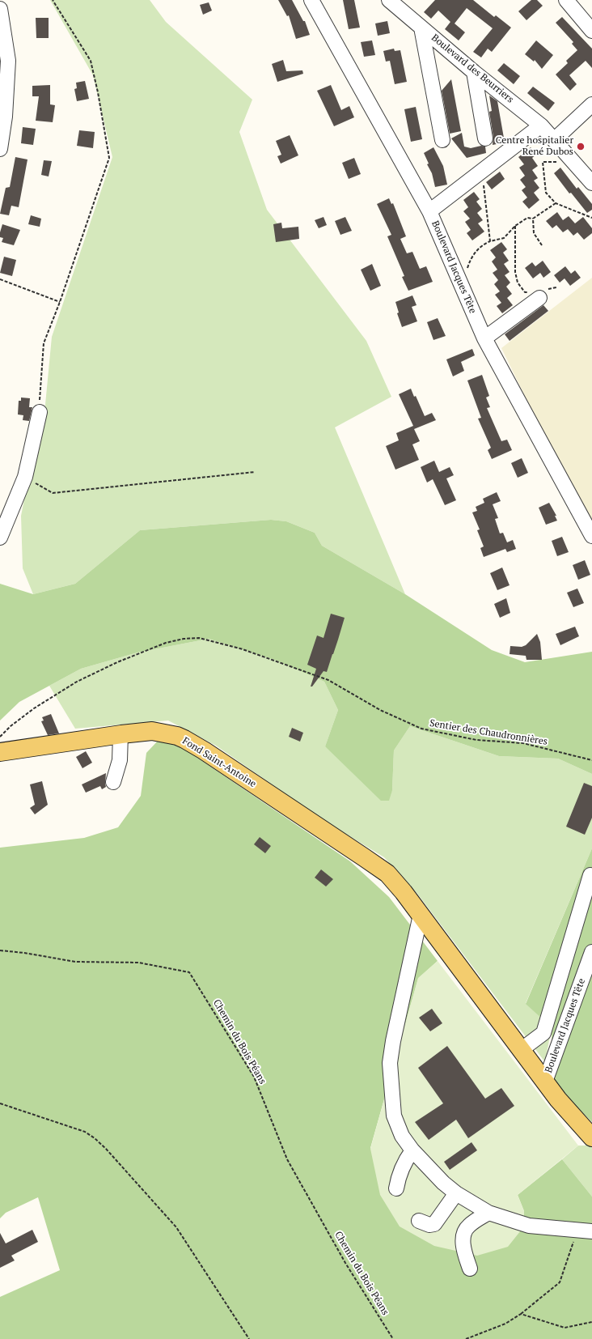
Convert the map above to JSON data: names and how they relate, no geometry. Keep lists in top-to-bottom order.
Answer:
{
  "streets": {
    "main road": ["Fond Saint-Antoine"],
    "street": ["Boulevard des Beurriers", "Boulevard Jacques Tête"],
    "path": ["Sentier des Chaudronnières", "Chemin du Bois Péans"]
  },
  "crossings": [
    ["Boulevard Jacques Tête", "Fond Saint-Antoine"]
  ],
  "places": ["Centre hospitalier René Dubos"]
}
